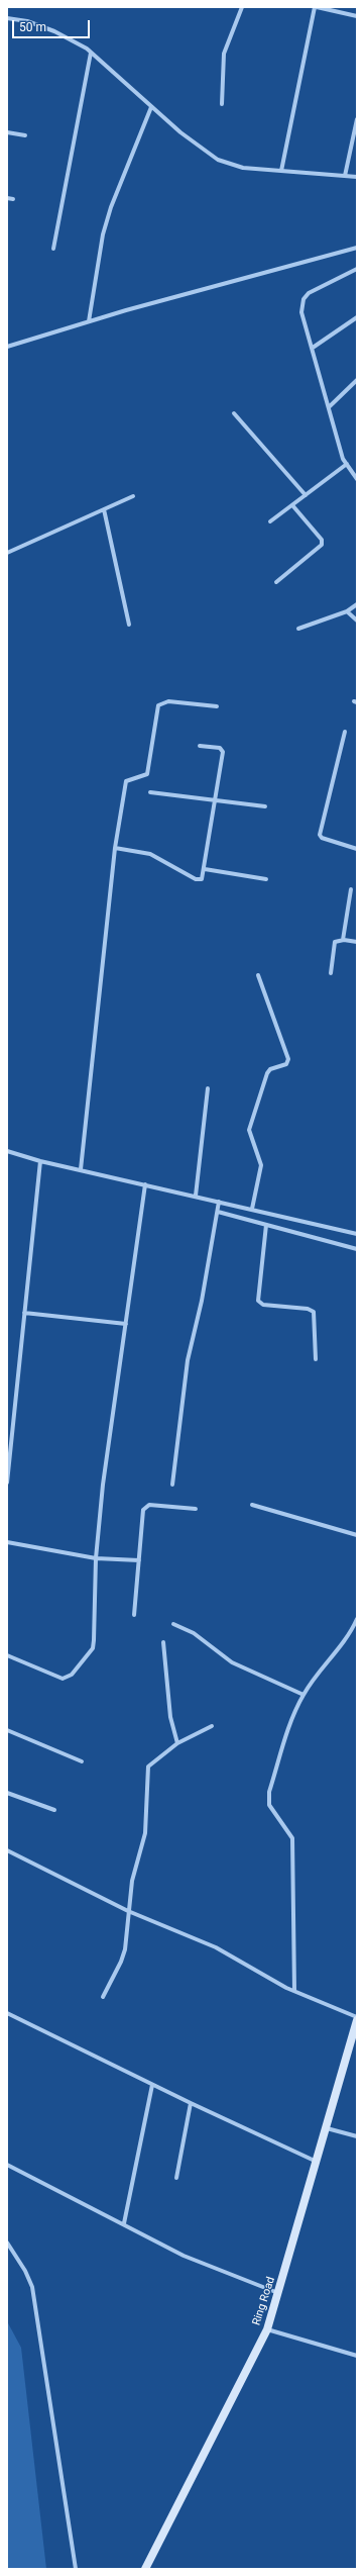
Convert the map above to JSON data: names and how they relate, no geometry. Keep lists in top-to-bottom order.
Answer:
{
  "streets": {
    "street": ["Ring Road"]
  },
  "scale_bar": "50 m"
}
